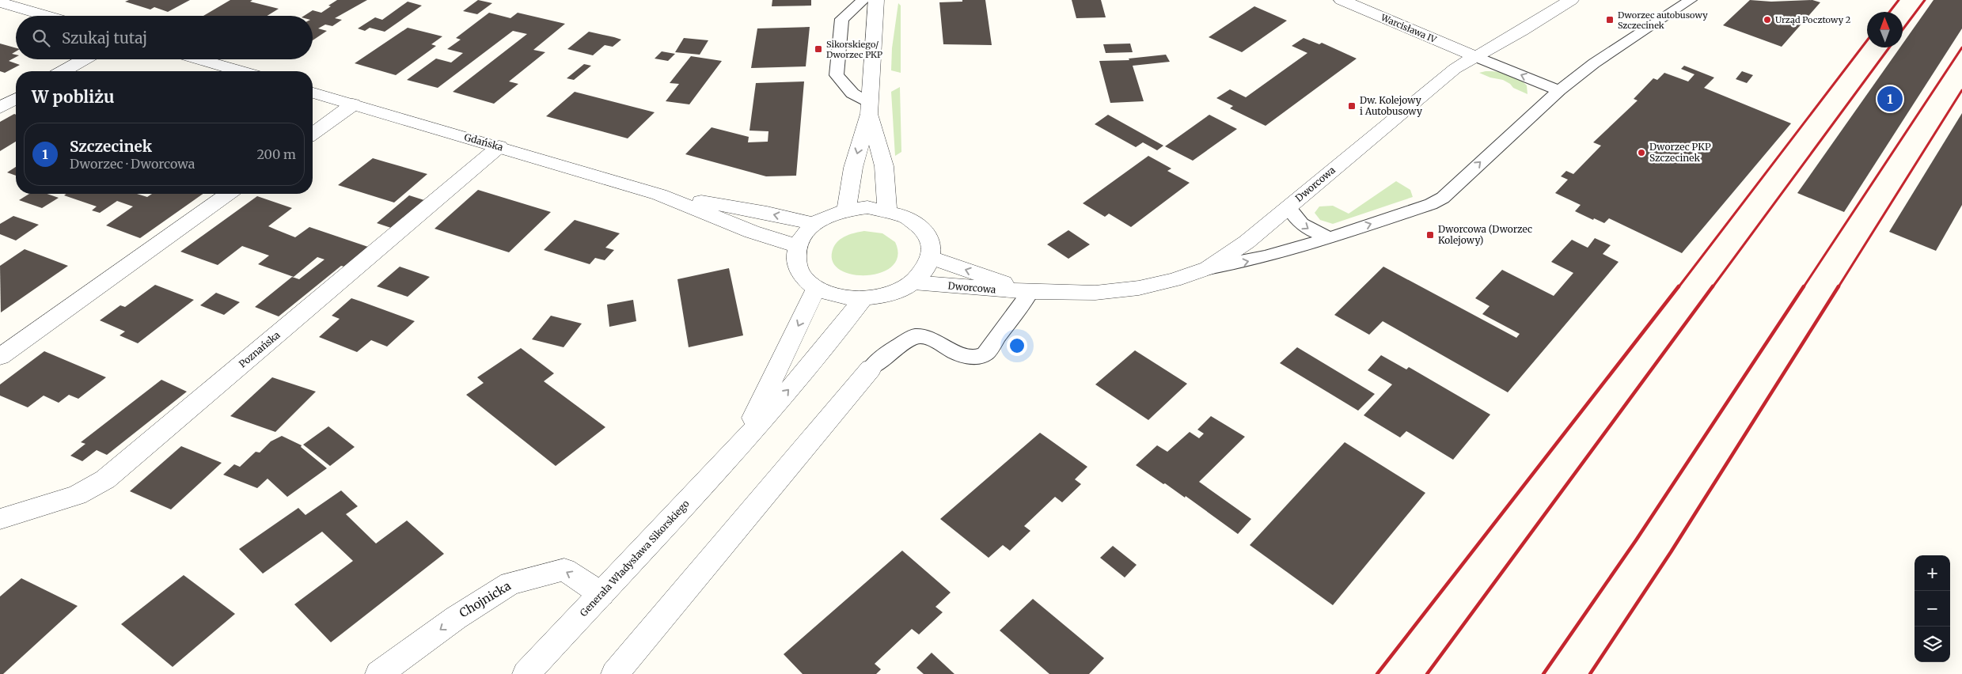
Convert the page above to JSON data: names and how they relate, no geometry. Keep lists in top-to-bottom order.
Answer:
{
  "streets": {
    "street": [
      "Warcisława IV",
      "Gdańska",
      "Dworcowa",
      "Poznańska",
      "Generała Władysława Sikorskiego",
      "Chojnicka"
    ]
  },
  "crossings": [
    ["Warcisława IV", "Dworcowa"],
    ["Gdańska", "Dworcowa"],
    ["Gdańska", "Poznańska"],
    ["Gdańska", "Generała Władysława Sikorskiego"],
    ["Dworcowa", "Generała Władysława Sikorskiego"],
    ["Generała Władysława Sikorskiego", "Chojnicka"]
  ],
  "one_way": ["Chojnicka"],
  "places": {
    "transit": [
      "Dworzec autobusowy Szczecinek",
      "Sikorskiego/ Dworzec PKP",
      "Dw. Kolejowy i Autobusowy",
      "Dworcowa (Dworzec Kolejowy)"
    ],
    "other": ["Urząd Pocztowy 2", "Dworzec PKP Szczecinek"]
  },
  "north": "top",
  "page": {
    "search": "Szukaj tutaj",
    "heading": "W pobliżu",
    "pins": "1",
    "list": [
      {
        "mark": "1",
        "name": "Szczecinek",
        "note": "Dworzec · Dworcowa",
        "value": "200 m"
      }
    ],
    "map_buttons": ["+", "−"]
  }
}
